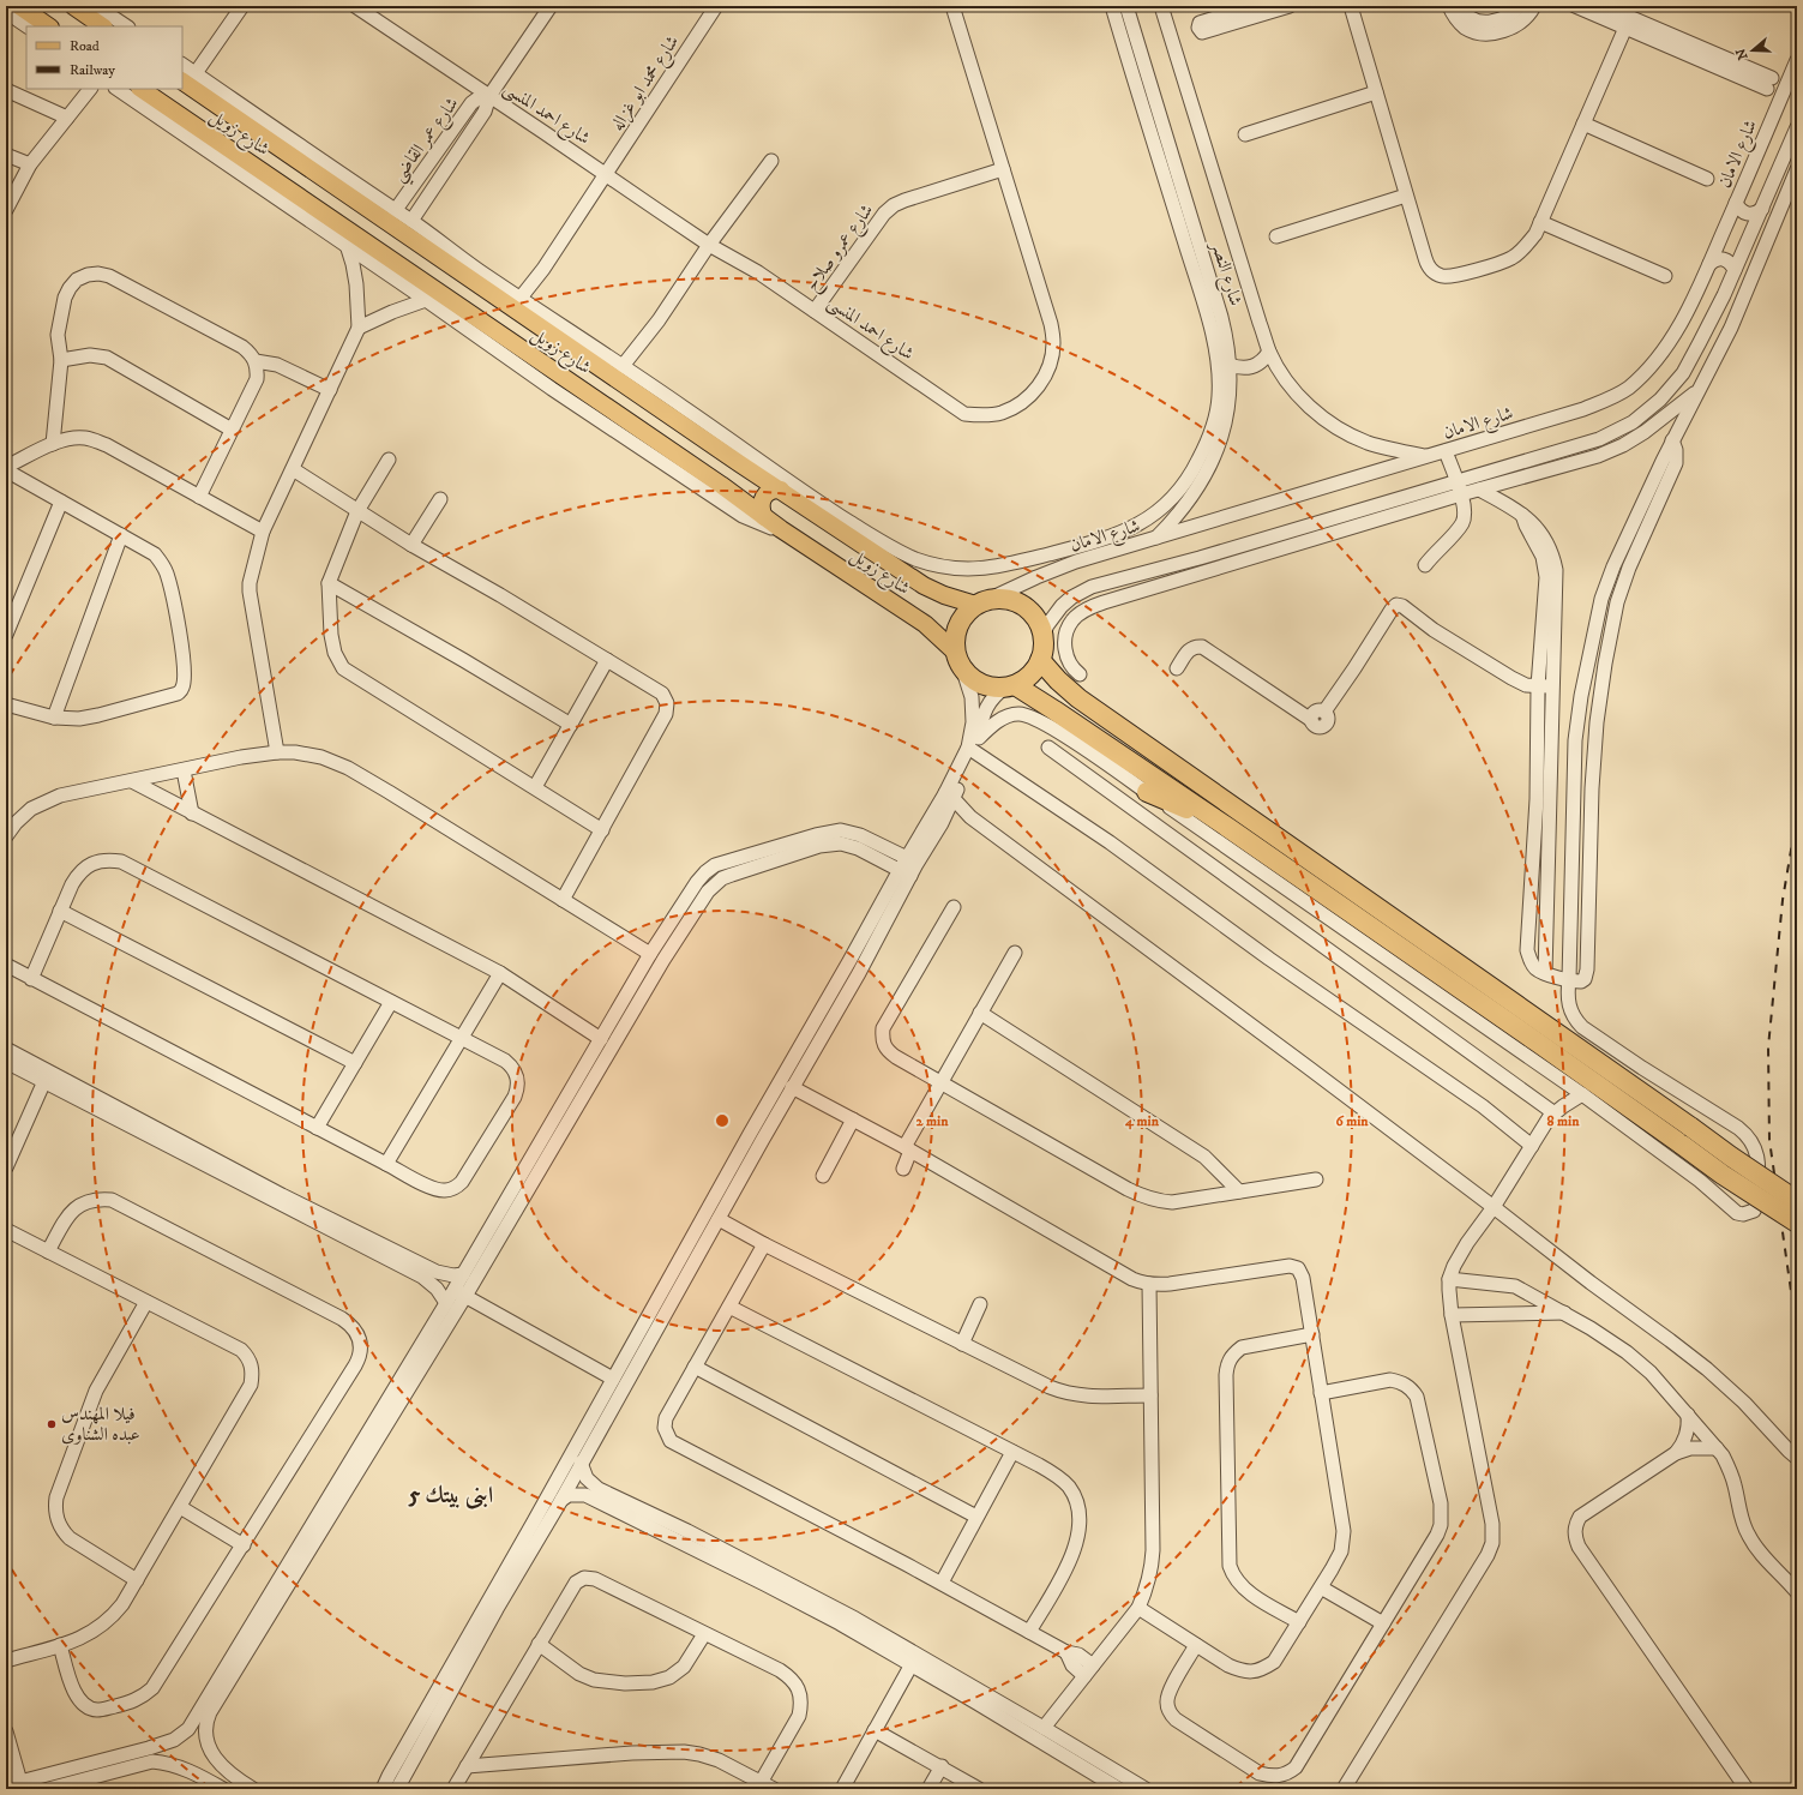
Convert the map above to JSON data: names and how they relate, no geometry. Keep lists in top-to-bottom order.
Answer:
{
  "streets": {
    "main road": ["شارع زويل"],
    "street": [
      "شارع محمد ابو غزاله",
      "شارع احمد المنسى",
      "شارع عمر القاضي",
      "شارع الامان",
      "شارع عمرو صلاح",
      "شارع النصر"
    ]
  },
  "crossings": [
    ["شارع محمد ابو غزاله", "شارع احمد المنسى"],
    ["شارع احمد المنسى", "شارع عمر القاضي"],
    ["شارع احمد المنسى", "شارع عمرو صلاح"],
    ["شارع زويل", "شارع الامان"],
    ["شارع الامان", "شارع النصر"]
  ],
  "districts": ["ابنى بيتك 5"],
  "places": ["فيلا المهندس عبده الشناوى"],
  "legend": ["Road", "Railway"],
  "north": "left",
  "rings": [
    "2 min",
    "4 min",
    "6 min",
    "8 min"
  ]
}
